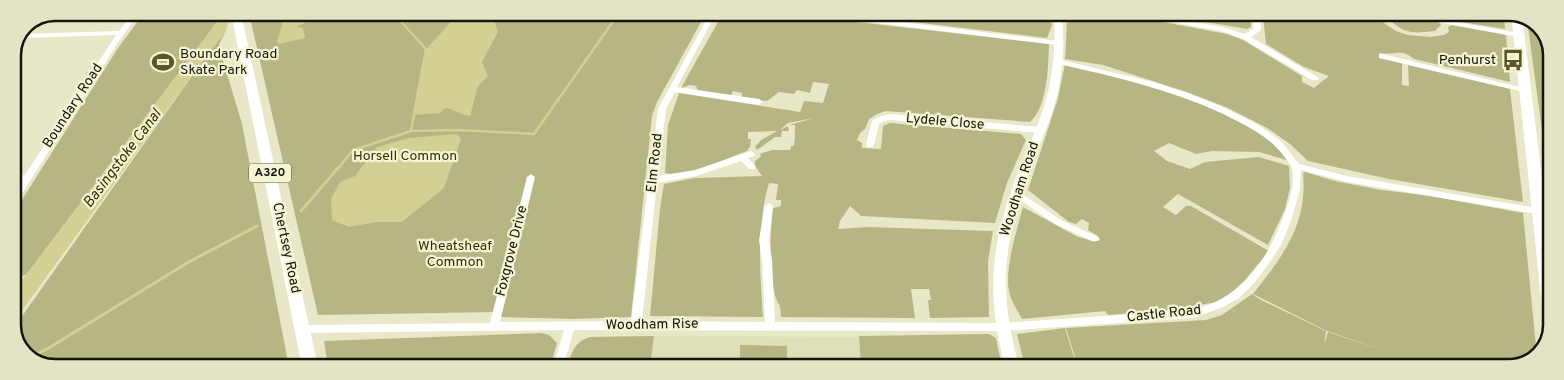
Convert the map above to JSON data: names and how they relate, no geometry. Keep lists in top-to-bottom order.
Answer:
{
  "streets": {
    "main road": ["A320", "Chertsey Road"],
    "street": [
      "Boundary Road",
      "Lydele Close",
      "Elm Road",
      "Woodham Road",
      "Foxgrove Drive",
      "Castle Road",
      "Woodham Rise"
    ]
  },
  "crossings": [
    ["Lydele Close", "Woodham Road"],
    ["Elm Road", "Woodham Rise"],
    ["Woodham Road", "Castle Road"],
    ["Woodham Road", "Woodham Rise"],
    ["Chertsey Road", "Woodham Rise"],
    ["Foxgrove Drive", "Woodham Rise"],
    ["Castle Road", "Woodham Rise"]
  ],
  "water": ["Basingstoke Canal"],
  "parks": ["Horsell Common", "Wheatsheaf Common"],
  "places": {
    "bus stop": ["Penhurst"],
    "sports": ["Boundary Road Skate Park"]
  }
}
